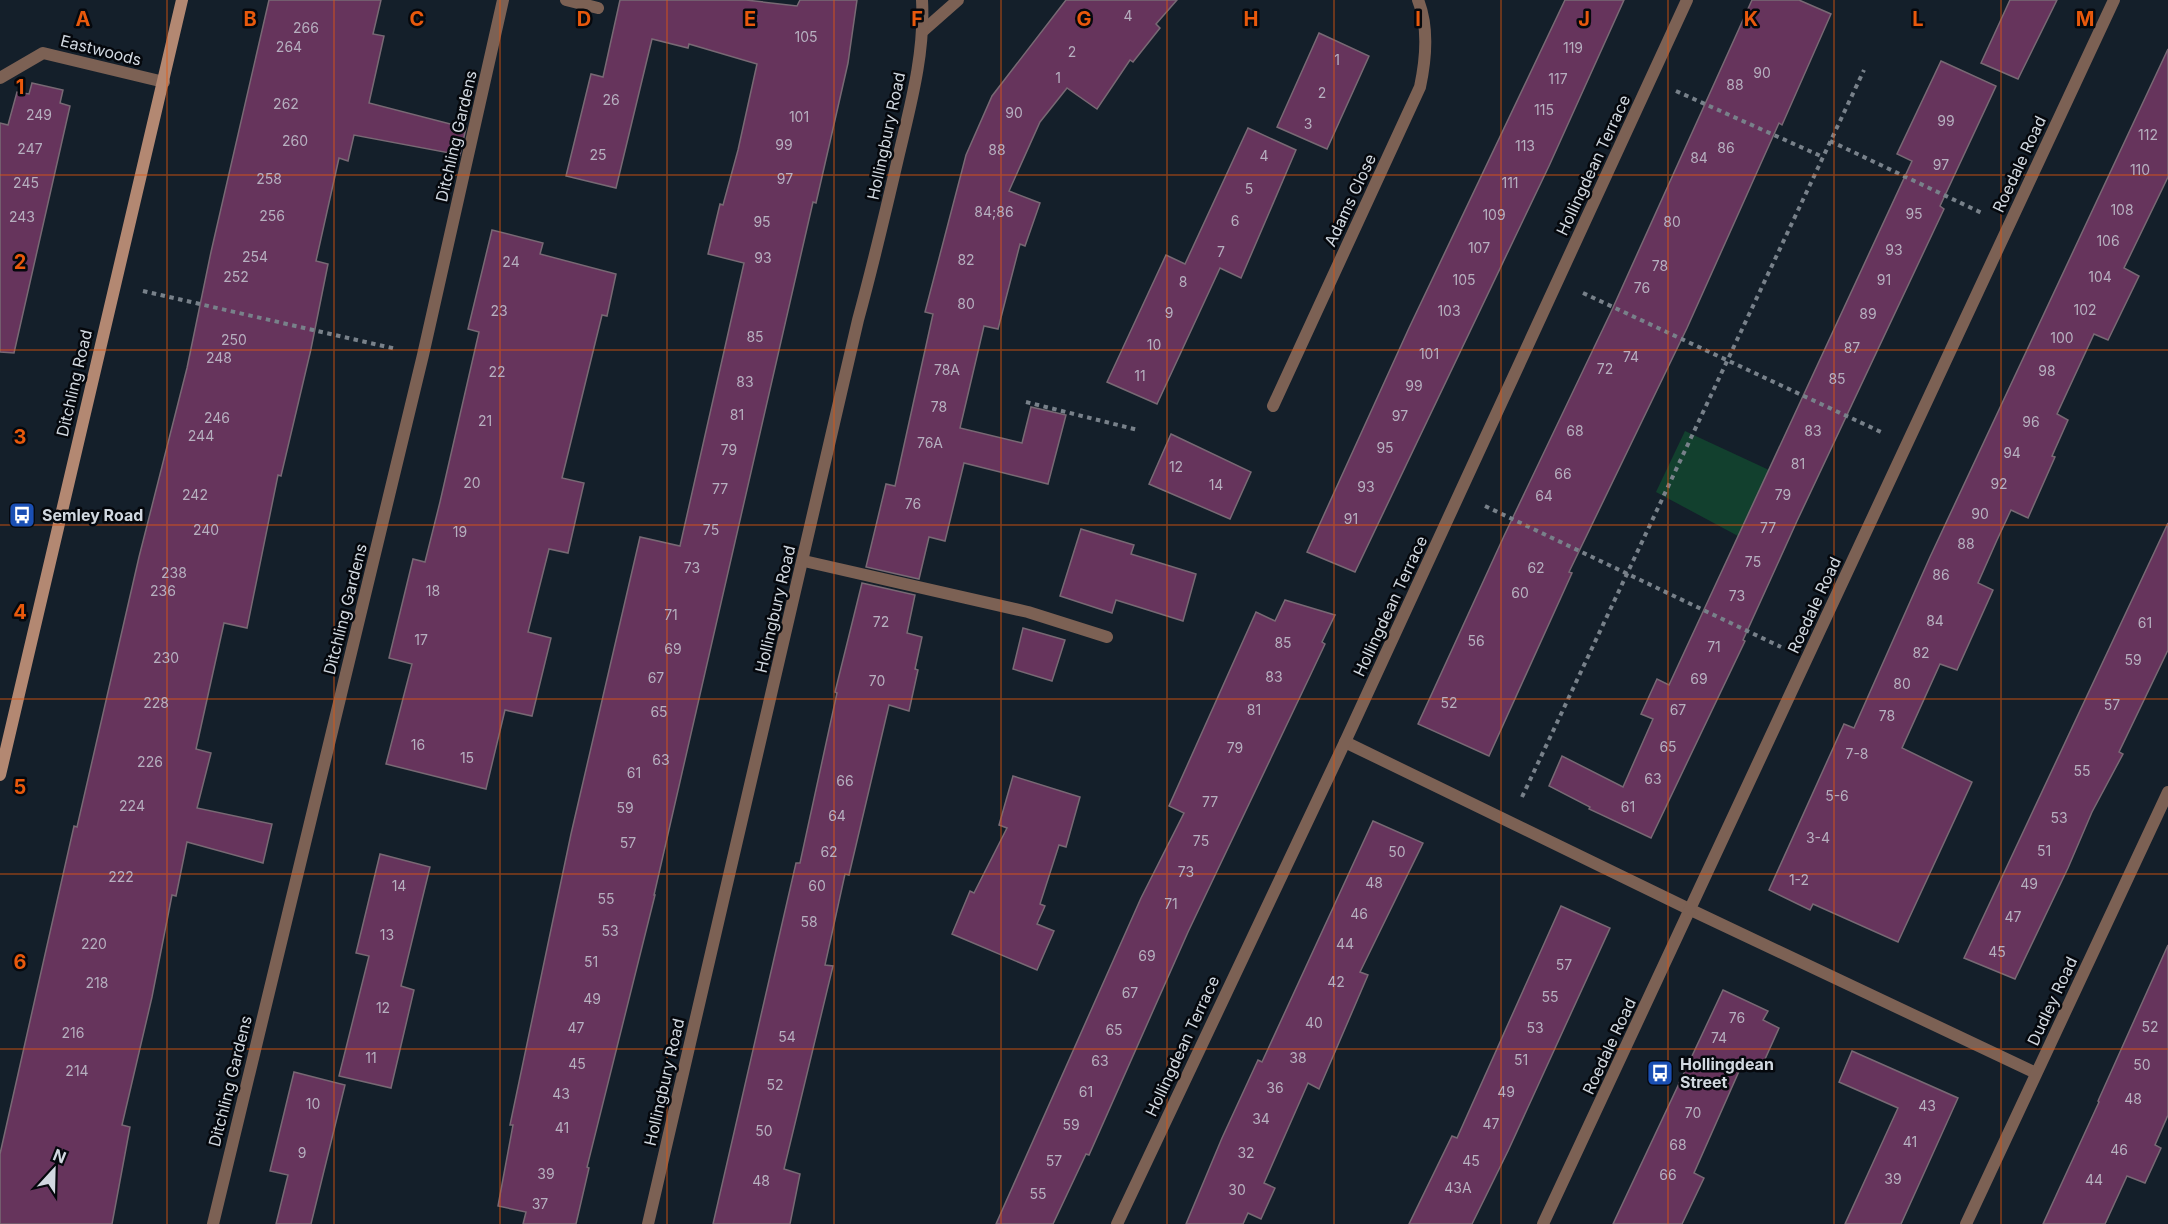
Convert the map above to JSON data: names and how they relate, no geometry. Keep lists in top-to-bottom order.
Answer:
{
  "streets": {
    "street": [
      "Eastwoods",
      "Ditchling Gardens",
      "Hollingbury Road",
      "Roedale Road",
      "Hollingdean Terrace",
      "Adams Close",
      "Ditchling Road",
      "Dudley Road"
    ]
  },
  "crossings": [
    ["Eastwoods", "Ditchling Road"]
  ],
  "places": {
    "bus stop": ["Semley Road", "Hollingdean Street"]
  },
  "house_numbers": [
    "4",
    "266",
    "105",
    "264",
    "119",
    "2",
    "1",
    "90",
    "1",
    "117",
    "88",
    "2",
    "26",
    "262",
    "115",
    "90",
    "249",
    "101",
    "99",
    "3",
    "112",
    "260",
    "99",
    "113",
    "86",
    "247",
    "88",
    "25",
    "4",
    "84",
    "97",
    "110",
    "258",
    "97",
    "245",
    "111",
    "5",
    "108",
    "84;86",
    "95",
    "109",
    "256",
    "243",
    "6",
    "95",
    "80",
    "106",
    "107",
    "93",
    "7",
    "254",
    "93",
    "82",
    "24",
    "78",
    "252",
    "104",
    "105",
    "91",
    "8",
    "76",
    "80",
    "102",
    "23",
    "103",
    "9",
    "89",
    "85",
    "100",
    "250",
    "10",
    "87",
    "101",
    "74",
    "248",
    "72",
    "78A",
    "98",
    "22",
    "11",
    "85",
    "83",
    "99",
    "78",
    "81",
    "97",
    "246",
    "21",
    "96",
    "68",
    "83",
    "244",
    "76A",
    "95",
    "79",
    "94",
    "81",
    "12",
    "66",
    "20",
    "92",
    "14",
    "93",
    "77",
    "242",
    "79",
    "64",
    "76",
    "90",
    "91",
    "77",
    "240",
    "75",
    "19",
    "88",
    "75",
    "73",
    "62",
    "238",
    "86",
    "236",
    "18",
    "60",
    "73",
    "71",
    "84",
    "72",
    "61",
    "17",
    "56",
    "85",
    "71",
    "69",
    "82",
    "230",
    "59",
    "83",
    "67",
    "69",
    "70",
    "80",
    "228",
    "52",
    "57",
    "81",
    "67",
    "65",
    "78",
    "16",
    "65",
    "79",
    "7-8",
    "15",
    "63",
    "226",
    "55",
    "61",
    "63",
    "66",
    "5-6",
    "77",
    "224",
    "61",
    "59",
    "64",
    "53",
    "3-4",
    "75",
    "57",
    "51",
    "62",
    "50",
    "73",
    "222",
    "1-2",
    "48",
    "49",
    "14",
    "60",
    "55",
    "71",
    "46",
    "47",
    "58",
    "53",
    "13",
    "220",
    "44",
    "45",
    "69",
    "51",
    "57",
    "42",
    "218",
    "67",
    "55",
    "49",
    "12",
    "76",
    "40",
    "52",
    "47",
    "53",
    "65",
    "216",
    "54",
    "74",
    "11",
    "38",
    "51",
    "63",
    "45",
    "50",
    "214",
    "52",
    "36",
    "61",
    "49",
    "43",
    "48",
    "10",
    "43",
    "70",
    "34",
    "47",
    "59",
    "41",
    "50",
    "41",
    "68",
    "46",
    "9",
    "32",
    "57",
    "45",
    "39",
    "66",
    "39",
    "44",
    "48",
    "43A",
    "30",
    "55",
    "37"
  ],
  "north": "top",
  "grid": {
    "columns": [
      "A",
      "B",
      "C",
      "D",
      "E",
      "F",
      "G",
      "H",
      "I",
      "J",
      "K",
      "L",
      "M"
    ],
    "rows": [
      "1",
      "2",
      "3",
      "4",
      "5",
      "6"
    ]
  }
}
